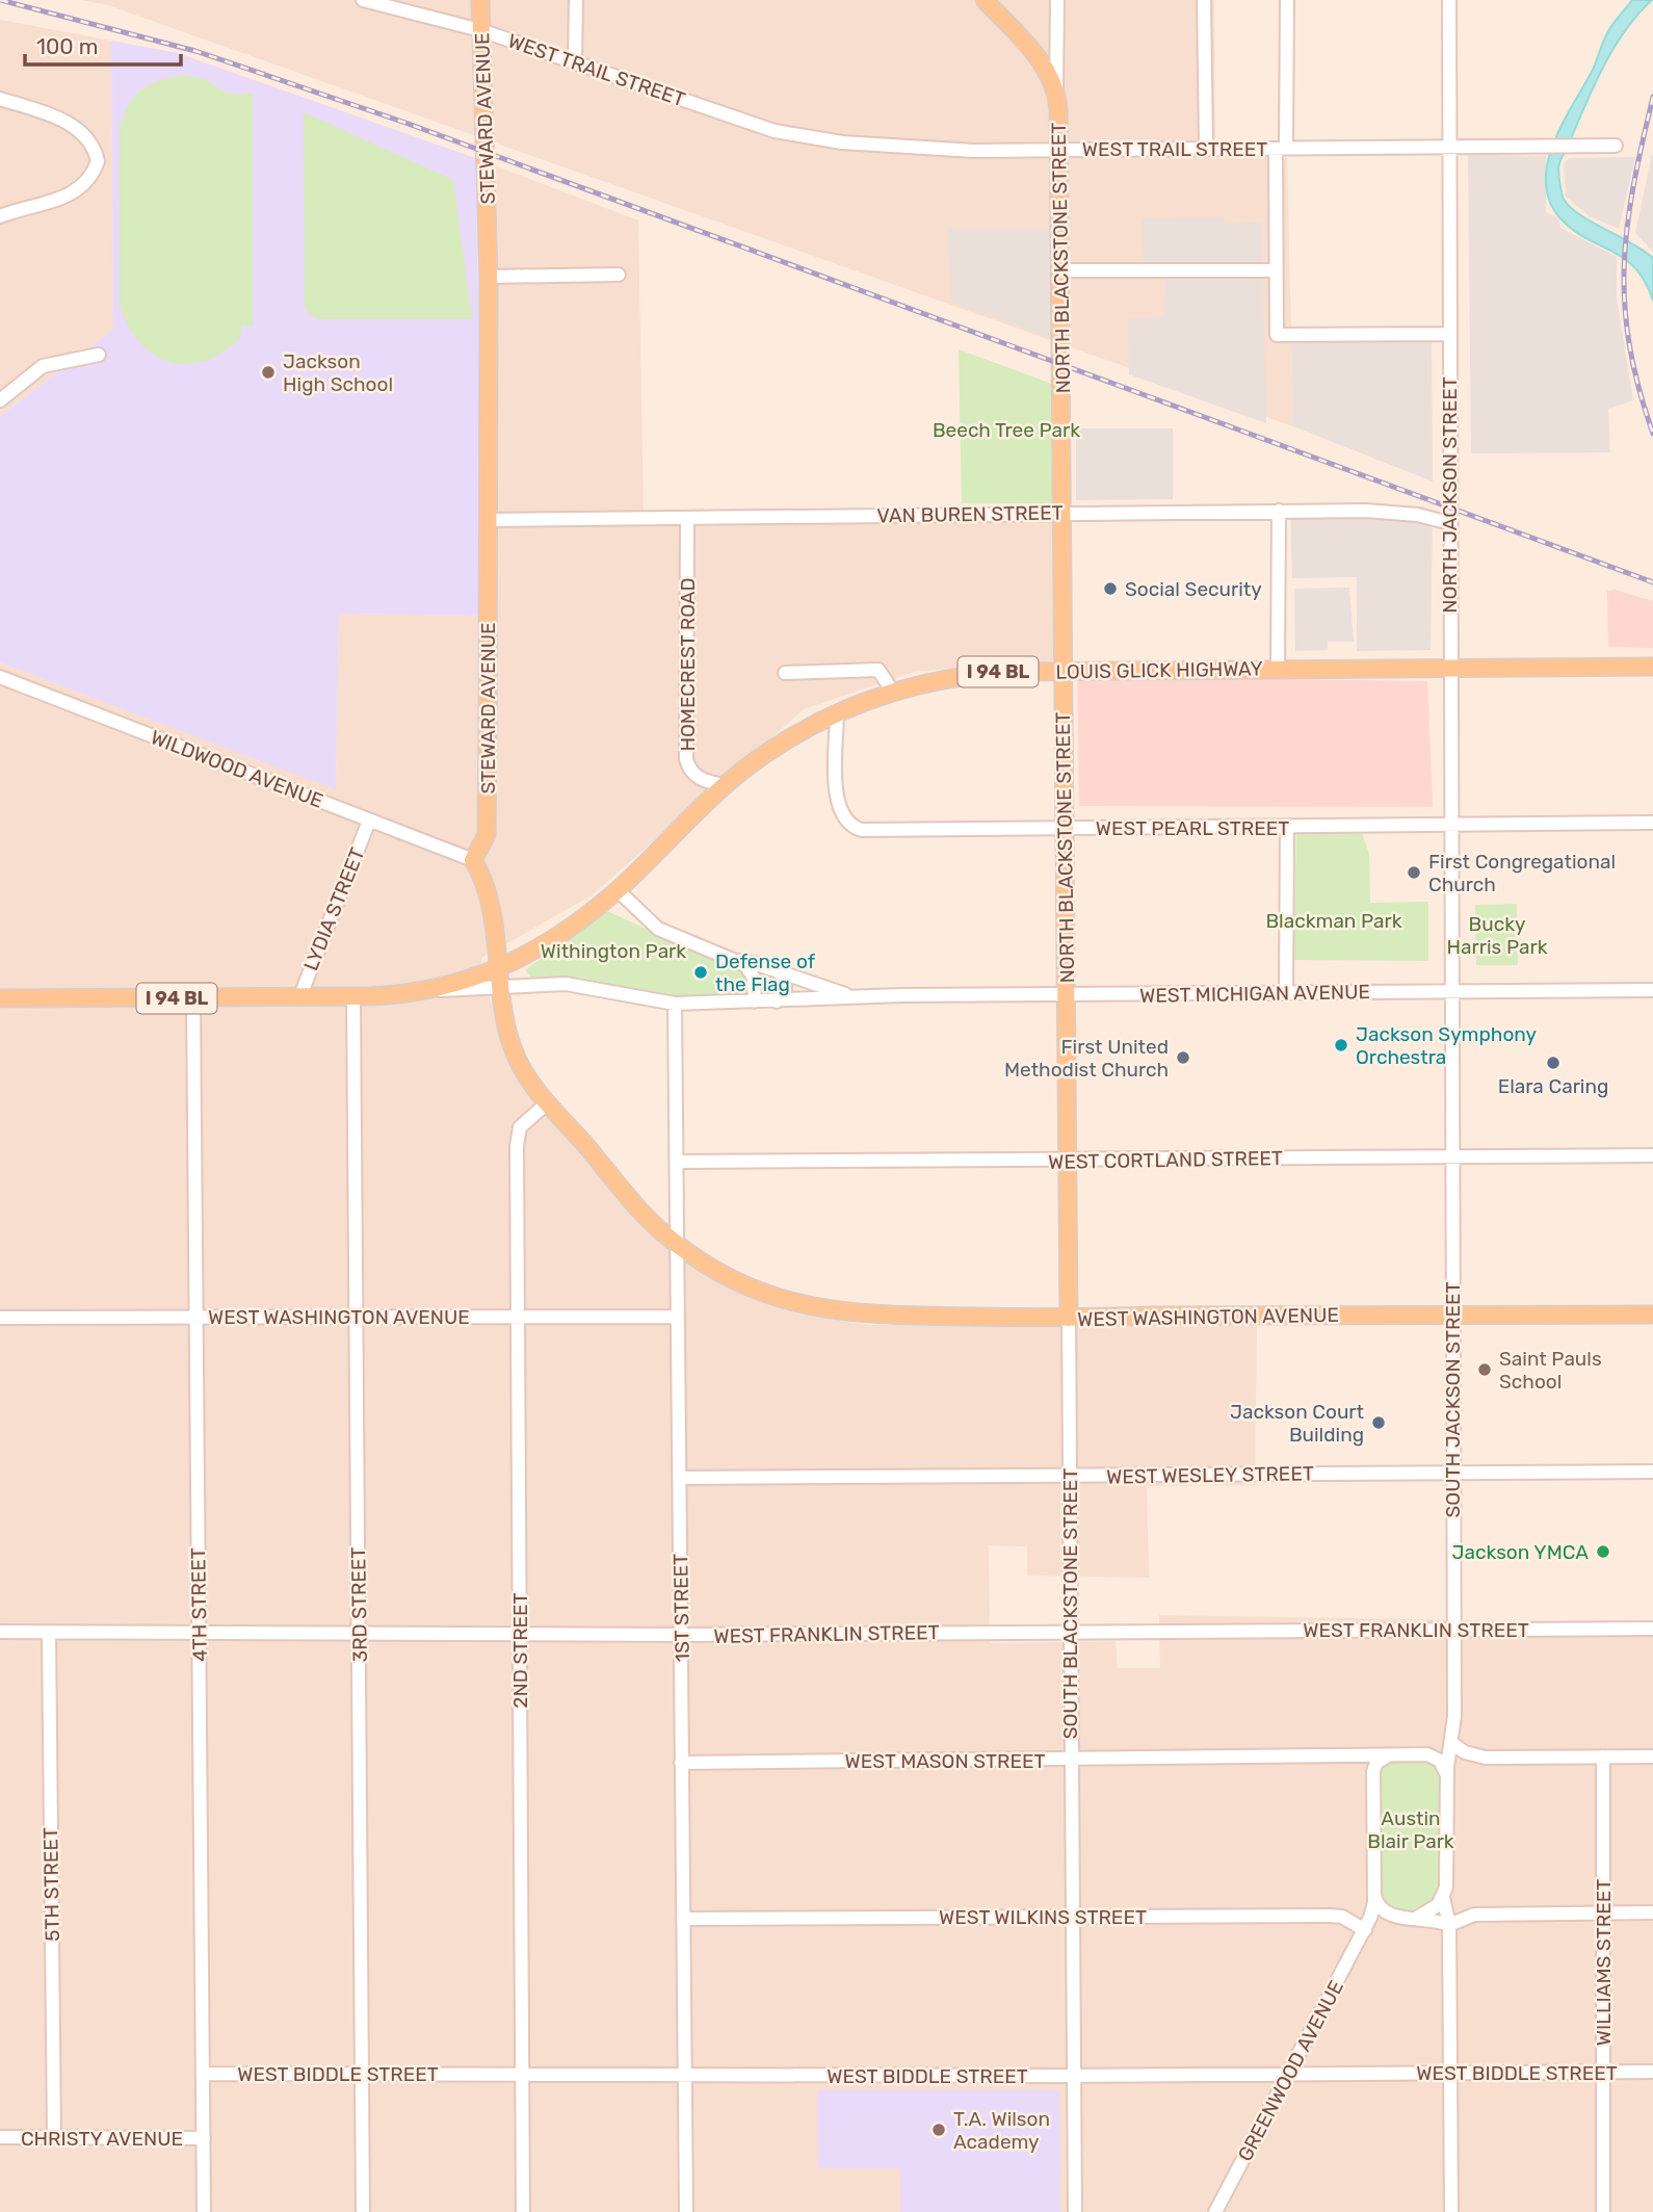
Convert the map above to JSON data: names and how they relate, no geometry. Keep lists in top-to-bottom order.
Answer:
{
  "streets": {
    "main road": [
      "STEWARD AVENUE",
      "NORTH BLACKSTONE STREET",
      "LOUIS GLICK HIGHWAY",
      "I 94 BL",
      "WEST WASHINGTON AVENUE",
      "SOUTH BLACKSTONE STREET"
    ],
    "street": [
      "WEST TRAIL STREET",
      "NORTH JACKSON STREET",
      "VAN BUREN STREET",
      "HOMECREST ROAD",
      "WILDWOOD AVENUE",
      "WEST PEARL STREET",
      "LYDIA STREET",
      "WEST MICHIGAN AVENUE",
      "WEST CORTLAND STREET",
      "SOUTH JACKSON STREET",
      "WEST WESLEY STREET",
      "4TH STREET",
      "3RD STREET",
      "1ST STREET",
      "WEST FRANKLIN STREET",
      "2ND STREET",
      "WEST MASON STREET",
      "5TH STREET",
      "WEST WILKINS STREET",
      "WILLIAMS STREET",
      "GREENWOOD AVENUE",
      "WEST BIDDLE STREET",
      "CHRISTY AVENUE"
    ]
  },
  "crossings": [
    ["WEST TRAIL STREET", "STEWARD AVENUE"],
    ["WEST TRAIL STREET", "NORTH BLACKSTONE STREET"],
    ["WEST TRAIL STREET", "NORTH JACKSON STREET"],
    ["STEWARD AVENUE", "VAN BUREN STREET"],
    ["STEWARD AVENUE", "WILDWOOD AVENUE"],
    ["NORTH BLACKSTONE STREET", "VAN BUREN STREET"],
    ["NORTH BLACKSTONE STREET", "LOUIS GLICK HIGHWAY"],
    ["NORTH BLACKSTONE STREET", "WEST PEARL STREET"],
    ["NORTH BLACKSTONE STREET", "WEST MICHIGAN AVENUE"],
    ["NORTH BLACKSTONE STREET", "SOUTH BLACKSTONE STREET"],
    ["NORTH JACKSON STREET", "VAN BUREN STREET"],
    ["NORTH JACKSON STREET", "LOUIS GLICK HIGHWAY"],
    ["NORTH JACKSON STREET", "WEST PEARL STREET"],
    ["NORTH JACKSON STREET", "WEST MICHIGAN AVENUE"],
    ["NORTH JACKSON STREET", "SOUTH JACKSON STREET"],
    ["VAN BUREN STREET", "HOMECREST ROAD"],
    ["HOMECREST ROAD", "LOUIS GLICK HIGHWAY"],
    ["LOUIS GLICK HIGHWAY", "I 94 BL"],
    ["LOUIS GLICK HIGHWAY", "WEST PEARL STREET"],
    ["LOUIS GLICK HIGHWAY", "WEST MICHIGAN AVENUE"],
    ["LOUIS GLICK HIGHWAY", "3RD STREET"],
    ["I 94 BL", "LYDIA STREET"],
    ["I 94 BL", "4TH STREET"],
    ["I 94 BL", "3RD STREET"],
    ["WILDWOOD AVENUE", "LYDIA STREET"],
    ["WEST MICHIGAN AVENUE", "SOUTH JACKSON STREET"],
    ["WEST MICHIGAN AVENUE", "SOUTH BLACKSTONE STREET"],
    ["WEST MICHIGAN AVENUE", "1ST STREET"],
    ["WEST CORTLAND STREET", "SOUTH JACKSON STREET"],
    ["WEST CORTLAND STREET", "SOUTH BLACKSTONE STREET"],
    ["WEST CORTLAND STREET", "1ST STREET"],
    ["WEST WASHINGTON AVENUE", "SOUTH JACKSON STREET"],
    ["WEST WASHINGTON AVENUE", "SOUTH BLACKSTONE STREET"],
    ["WEST WASHINGTON AVENUE", "4TH STREET"],
    ["WEST WASHINGTON AVENUE", "3RD STREET"],
    ["WEST WASHINGTON AVENUE", "1ST STREET"],
    ["WEST WASHINGTON AVENUE", "2ND STREET"],
    ["SOUTH JACKSON STREET", "WEST WESLEY STREET"],
    ["SOUTH JACKSON STREET", "WEST FRANKLIN STREET"],
    ["SOUTH JACKSON STREET", "WEST MASON STREET"],
    ["SOUTH JACKSON STREET", "WEST BIDDLE STREET"],
    ["WEST WESLEY STREET", "SOUTH BLACKSTONE STREET"],
    ["WEST WESLEY STREET", "1ST STREET"],
    ["SOUTH BLACKSTONE STREET", "WEST FRANKLIN STREET"],
    ["SOUTH BLACKSTONE STREET", "WEST MASON STREET"],
    ["SOUTH BLACKSTONE STREET", "WEST WILKINS STREET"],
    ["SOUTH BLACKSTONE STREET", "WEST BIDDLE STREET"],
    ["4TH STREET", "WEST FRANKLIN STREET"],
    ["4TH STREET", "WEST BIDDLE STREET"],
    ["4TH STREET", "CHRISTY AVENUE"],
    ["3RD STREET", "WEST FRANKLIN STREET"],
    ["3RD STREET", "WEST BIDDLE STREET"],
    ["1ST STREET", "WEST FRANKLIN STREET"],
    ["1ST STREET", "WEST MASON STREET"],
    ["1ST STREET", "WEST WILKINS STREET"],
    ["1ST STREET", "WEST BIDDLE STREET"],
    ["WEST FRANKLIN STREET", "2ND STREET"],
    ["WEST FRANKLIN STREET", "5TH STREET"],
    ["2ND STREET", "WEST BIDDLE STREET"],
    ["5TH STREET", "CHRISTY AVENUE"],
    ["WEST WILKINS STREET", "GREENWOOD AVENUE"],
    ["WILLIAMS STREET", "WEST BIDDLE STREET"],
    ["GREENWOOD AVENUE", "WEST BIDDLE STREET"]
  ],
  "parks": [
    "Beech Tree Park",
    "Blackman Park",
    "Bucky Harris Park",
    "Withington Park",
    "Austin Blair Park"
  ],
  "places": [
    "Jackson High School",
    "Social Security",
    "First Congregational Church",
    "Defense of the Flag",
    "Jackson Symphony Orchestra",
    "First United Methodist Church",
    "Elara Caring",
    "Saint Pauls School",
    "Jackson Court Building",
    "Jackson YMCA",
    "T.A. Wilson Academy"
  ],
  "scale_bar": "100 m"
}
